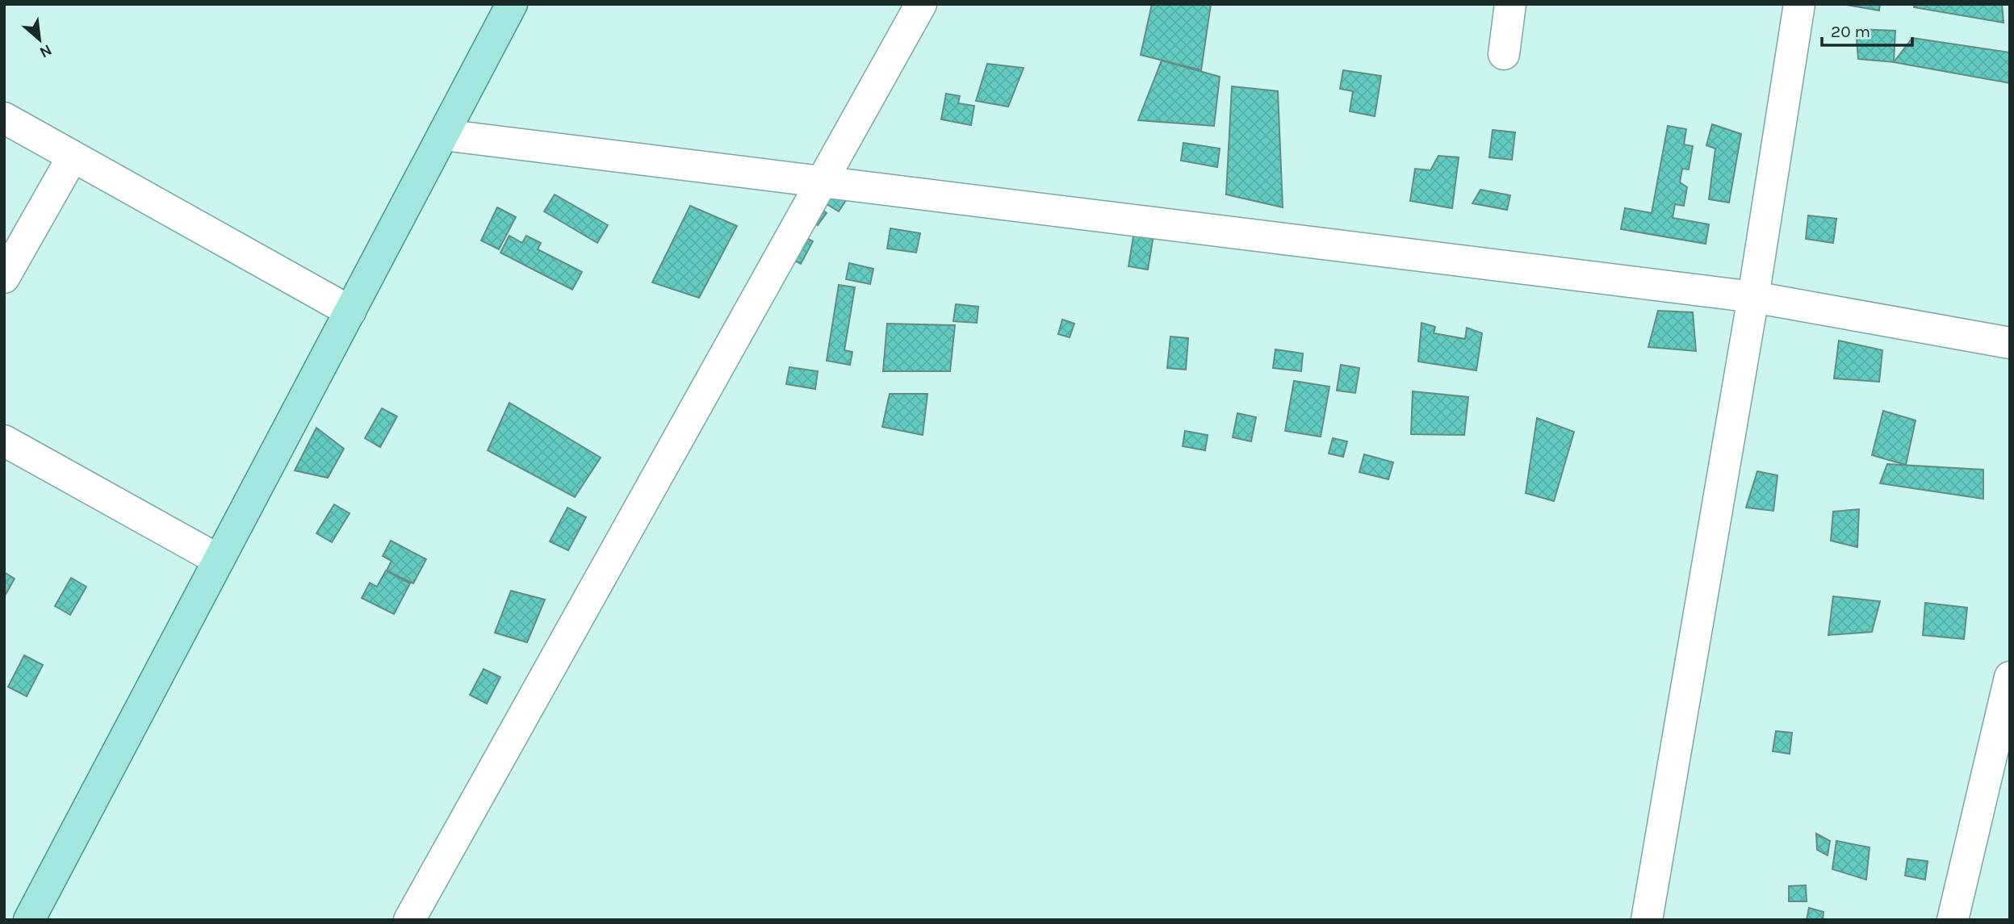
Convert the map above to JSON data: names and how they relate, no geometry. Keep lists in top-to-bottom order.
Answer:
{
  "scale_bar": "20 m",
  "north": "bottom right"
}
